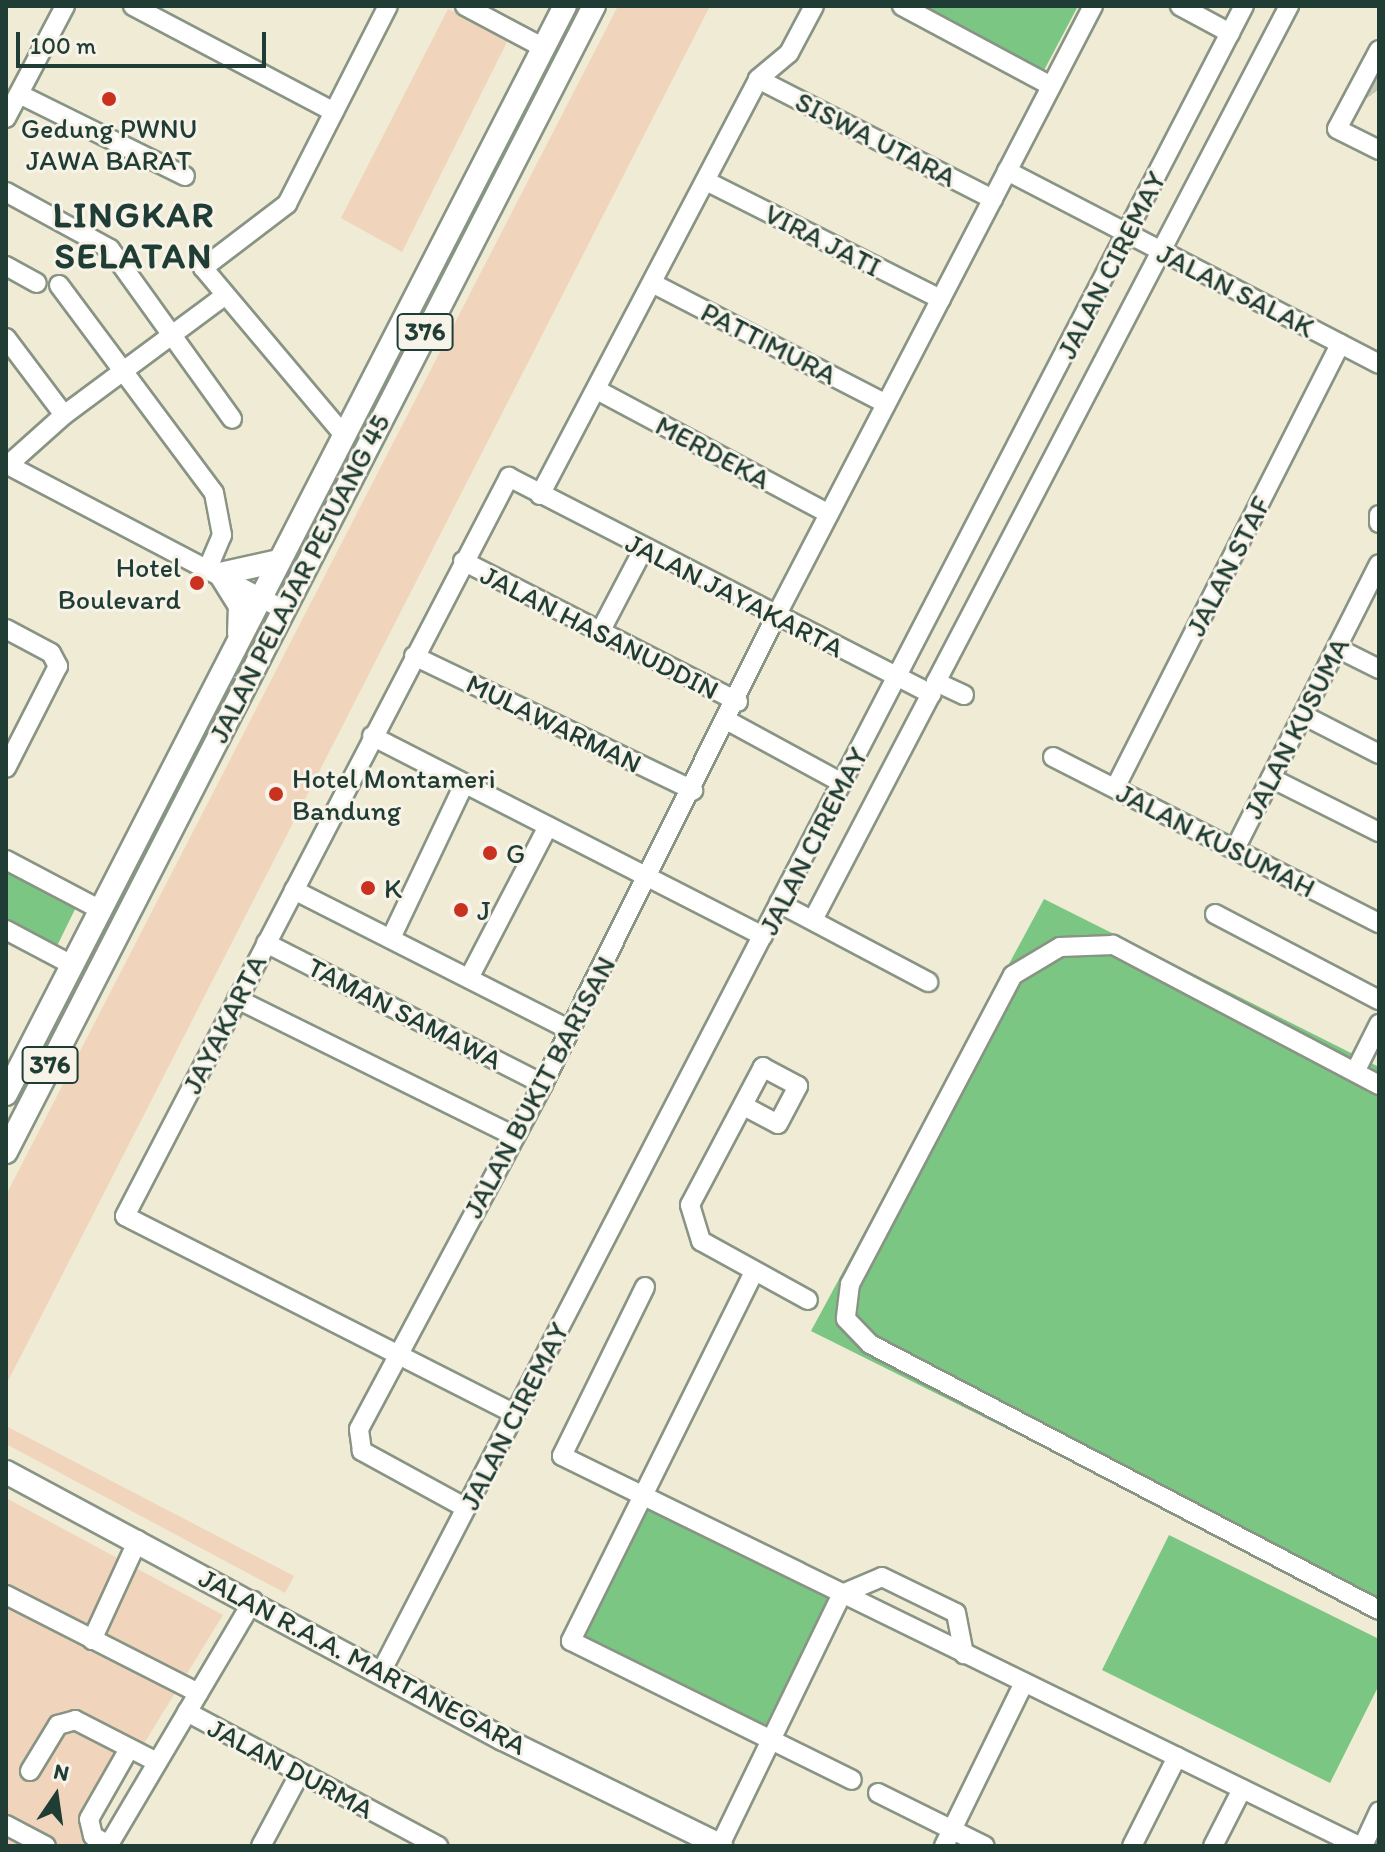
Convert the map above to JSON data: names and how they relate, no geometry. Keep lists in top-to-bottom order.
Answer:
{
  "streets": {
    "main road": ["376", "JALAN PELAJAR PEJUANG 45", "JALAN R.A.A. MARTANEGARA"],
    "street": [
      "SISWA UTARA",
      "VIRA JATI",
      "JALAN CIREMAY",
      "JALAN SALAK",
      "PATTIMURA",
      "MERDEKA",
      "JALAN STAF",
      "JALAN JAYAKARTA",
      "JALAN HASANUDDIN",
      "MULAWARMAN",
      "JALAN KUSUMA",
      "JALAN KUSUMAH",
      "TAMAN SAMAWA",
      "JAYAKARTA",
      "JALAN BUKIT BARISAN",
      "JALAN DURMA"
    ]
  },
  "crossings": [
    ["SISWA UTARA", "JALAN BUKIT BARISAN"],
    ["VIRA JATI", "JALAN BUKIT BARISAN"],
    ["JALAN CIREMAY", "JALAN SALAK"],
    ["JALAN CIREMAY", "JALAN JAYAKARTA"],
    ["JALAN CIREMAY", "JAYAKARTA"],
    ["JALAN CIREMAY", "JALAN BUKIT BARISAN"],
    ["JALAN CIREMAY", "JALAN R.A.A. MARTANEGARA"],
    ["JALAN SALAK", "JALAN STAF"],
    ["JALAN SALAK", "JALAN BUKIT BARISAN"],
    ["PATTIMURA", "JALAN BUKIT BARISAN"],
    ["MERDEKA", "JALAN BUKIT BARISAN"],
    ["JALAN STAF", "JALAN KUSUMAH"],
    ["JALAN JAYAKARTA", "JAYAKARTA"],
    ["JALAN JAYAKARTA", "JALAN BUKIT BARISAN"],
    ["JALAN HASANUDDIN", "JAYAKARTA"],
    ["JALAN HASANUDDIN", "JALAN BUKIT BARISAN"],
    ["MULAWARMAN", "JAYAKARTA"],
    ["MULAWARMAN", "JALAN BUKIT BARISAN"],
    ["JALAN KUSUMA", "JALAN KUSUMAH"],
    ["TAMAN SAMAWA", "JAYAKARTA"],
    ["TAMAN SAMAWA", "JALAN BUKIT BARISAN"],
    ["JAYAKARTA", "JALAN BUKIT BARISAN"]
  ],
  "districts": ["LINGKAR SELATAN"],
  "places": [
    "Gedung PWNU JAWA BARAT",
    "Hotel Boulevard",
    "Hotel Montameri Bandung",
    "G",
    "K",
    "J"
  ],
  "scale_bar": "100 m",
  "north": "top"
}
